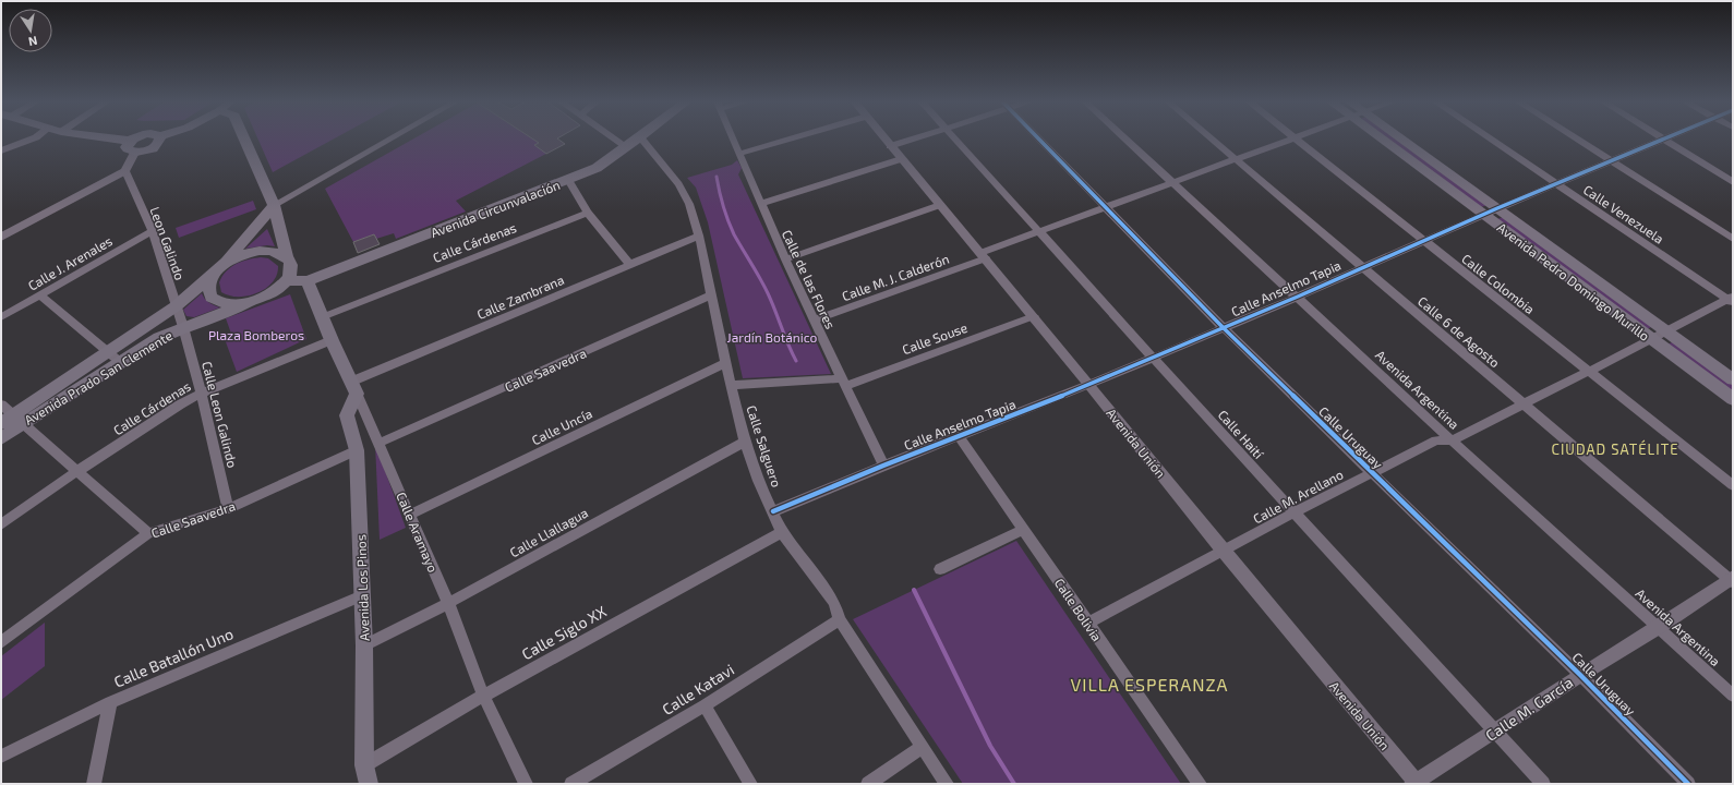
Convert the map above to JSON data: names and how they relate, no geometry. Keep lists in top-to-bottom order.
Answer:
{
  "streets": {
    "main road": [
      "Avenida Circunvalación",
      "Avenida Pedro Domingo Murillo",
      "Avenida Prado San Clemente",
      "Calle Aramayo",
      "Avenida Los Pinos"
    ],
    "street": [
      "Calle Venezuela",
      "Calle Cárdenas",
      "Leon Galindo",
      "Calle J. Arenales",
      "Calle M. J. Calderón",
      "Calle de las Flores",
      "Calle Colombia",
      "Calle Anselmo Tapia",
      "Calle Zambrana",
      "Calle 6 de Agosto",
      "Calle Souse",
      "Calle Saavedra",
      "Avenida Argentina",
      "Calle Leon Galindo",
      "Calle Uncía",
      "Calle Haití",
      "Calle Uruguay",
      "Avenida Unión",
      "Calle Salguero",
      "Calle M. Arellano",
      "Calle Llallagua",
      "Calle Bolivia",
      "Calle Siglo XX",
      "Calle Batallón Uno",
      "Calle Katavi",
      "Calle M. García"
    ]
  },
  "crossings": [
    ["Avenida Circunvalación", "Avenida Prado San Clemente"],
    ["Avenida Circunvalación", "Calle Salguero"],
    ["Avenida Circunvalación", "Calle Aramayo"],
    ["Calle Venezuela", "Calle Anselmo Tapia"],
    ["Calle Venezuela", "Calle M. Arellano"],
    ["Calle Cárdenas", "Calle Leon Galindo"],
    ["Calle Cárdenas", "Calle Aramayo"],
    ["Leon Galindo", "Calle J. Arenales"],
    ["Leon Galindo", "Avenida Prado San Clemente"],
    ["Leon Galindo", "Calle Leon Galindo"],
    ["Calle M. J. Calderón", "Calle de las Flores"],
    ["Calle M. J. Calderón", "Calle 6 de Agosto"],
    ["Calle M. J. Calderón", "Avenida Argentina"],
    ["Calle M. J. Calderón", "Calle Haití"],
    ["Calle M. J. Calderón", "Calle Uruguay"],
    ["Calle M. J. Calderón", "Avenida Unión"],
    ["Calle de las Flores", "Calle Anselmo Tapia"],
    ["Calle de las Flores", "Calle Souse"],
    ["Avenida Pedro Domingo Murillo", "Calle Anselmo Tapia"],
    ["Avenida Pedro Domingo Murillo", "Calle M. Arellano"],
    ["Calle Colombia", "Calle Anselmo Tapia"],
    ["Calle Colombia", "Calle M. Arellano"],
    ["Calle Anselmo Tapia", "Calle 6 de Agosto"],
    ["Calle Anselmo Tapia", "Avenida Argentina"],
    ["Calle Anselmo Tapia", "Calle Haití"],
    ["Calle Anselmo Tapia", "Calle Uruguay"],
    ["Calle Anselmo Tapia", "Avenida Unión"],
    ["Calle Anselmo Tapia", "Calle Salguero"],
    ["Calle Anselmo Tapia", "Calle Bolivia"],
    ["Calle Zambrana", "Calle Salguero"],
    ["Calle Zambrana", "Calle Aramayo"],
    ["Calle Zambrana", "Avenida Los Pinos"],
    ["Calle 6 de Agosto", "Calle M. Arellano"],
    ["Calle 6 de Agosto", "Calle M. García"],
    ["Calle Souse", "Avenida Unión"],
    ["Calle Souse", "Calle Salguero"],
    ["Calle Saavedra", "Calle Leon Galindo"],
    ["Calle Saavedra", "Calle Salguero"],
    ["Calle Saavedra", "Calle Aramayo"],
    ["Calle Saavedra", "Avenida Los Pinos"],
    ["Avenida Prado San Clemente", "Calle Leon Galindo"],
    ["Avenida Argentina", "Calle M. Arellano"],
    ["Avenida Argentina", "Calle M. García"],
    ["Calle Uncía", "Calle Salguero"],
    ["Calle Uncía", "Calle Aramayo"],
    ["Calle Haití", "Calle M. Arellano"],
    ["Calle Haití", "Calle M. García"],
    ["Calle Uruguay", "Calle M. Arellano"],
    ["Calle Uruguay", "Calle M. García"],
    ["Avenida Unión", "Calle M. Arellano"],
    ["Avenida Unión", "Calle M. García"],
    ["Calle Salguero", "Calle Llallagua"],
    ["Calle Salguero", "Calle Siglo XX"],
    ["Calle Salguero", "Calle Katavi"],
    ["Calle M. Arellano", "Calle Bolivia"],
    ["Calle Aramayo", "Calle Llallagua"],
    ["Calle Aramayo", "Avenida Los Pinos"],
    ["Calle Aramayo", "Calle Siglo XX"],
    ["Calle Llallagua", "Avenida Los Pinos"],
    ["Avenida Los Pinos", "Calle Siglo XX"],
    ["Avenida Los Pinos", "Calle Batallón Uno"]
  ],
  "districts": ["CIUDAD SATÉLITE", "VILLA ESPERANZA"],
  "parks": ["Plaza Bomberos", "Jardín Botánico"],
  "north": "bottom"
}
